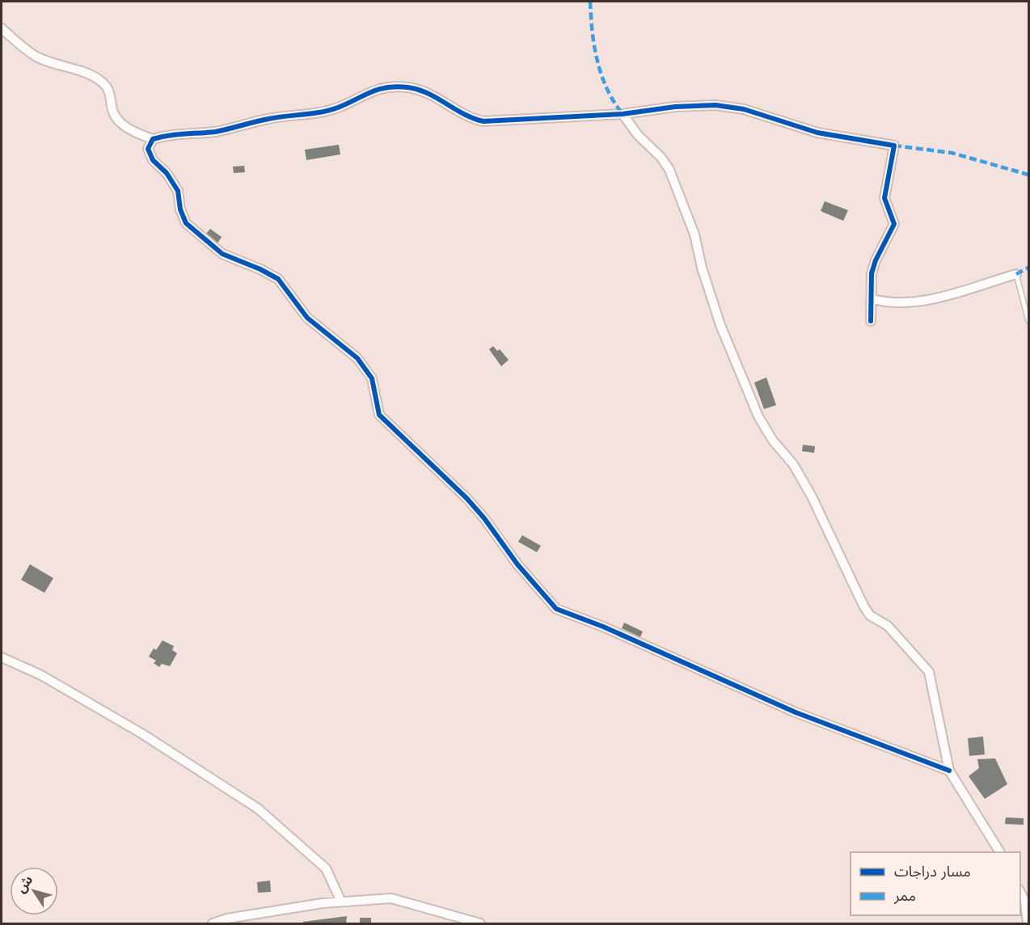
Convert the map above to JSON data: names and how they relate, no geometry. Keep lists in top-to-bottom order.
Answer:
{
  "legend": ["مسار دراجات", "ممر"],
  "north": "top left"
}
